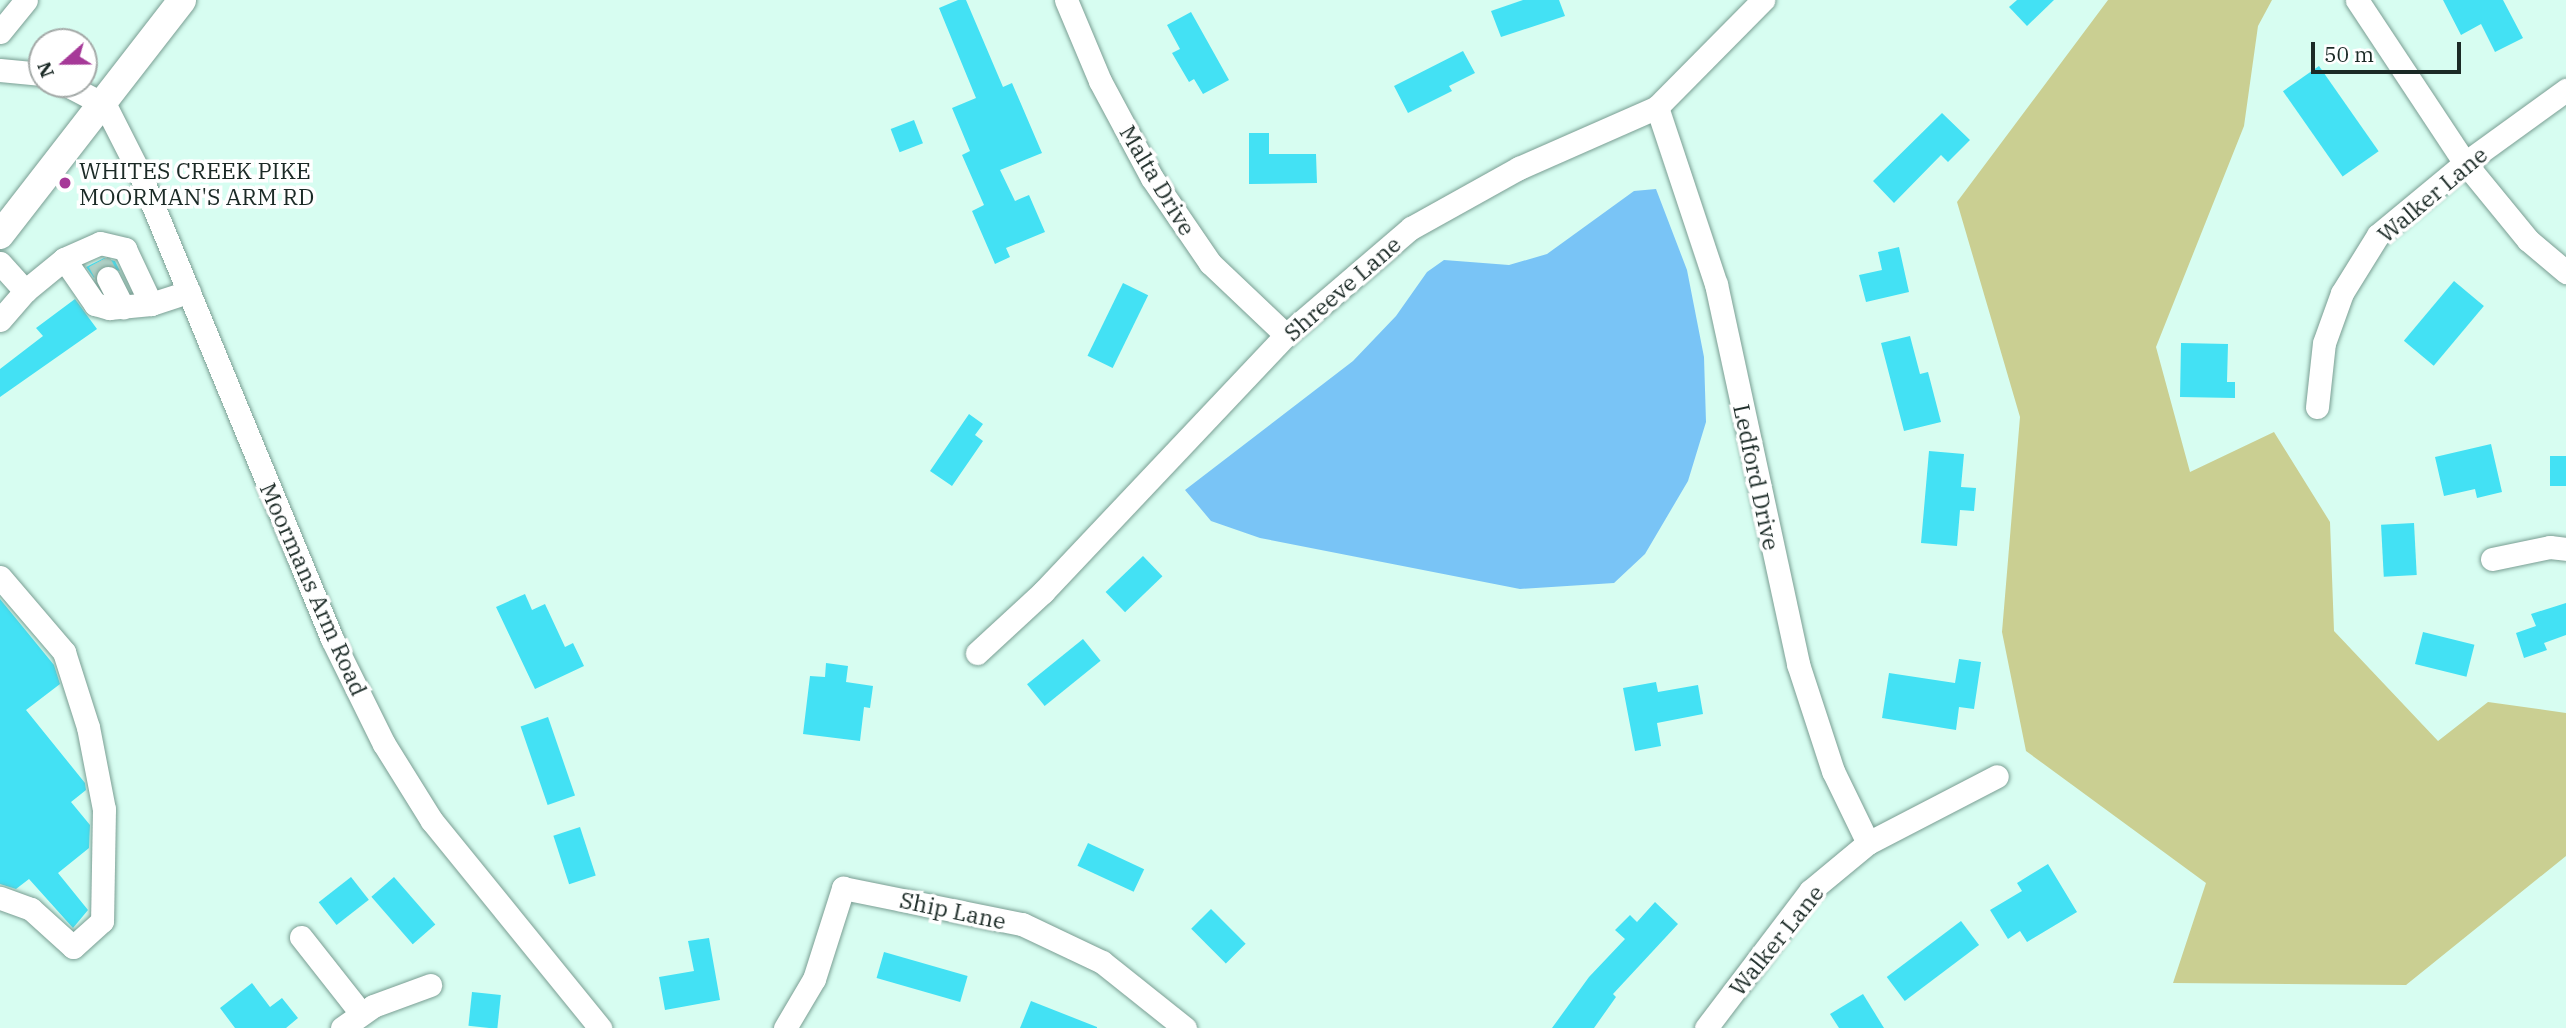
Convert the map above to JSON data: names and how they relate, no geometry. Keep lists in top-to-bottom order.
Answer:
{
  "streets": {
    "street": [
      "Malta Drive",
      "Walker Lane",
      "Shreeve Lane",
      "Ledford Drive",
      "Moormans Arm Road",
      "Ship Lane"
    ]
  },
  "crossings": [
    ["Malta Drive", "Shreeve Lane"],
    ["Walker Lane", "Ledford Drive"],
    ["Shreeve Lane", "Ledford Drive"]
  ],
  "places": ["WHITES CREEK PIKE MOORMAN'S ARM RD"],
  "scale_bar": "50 m",
  "north": "left"
}
